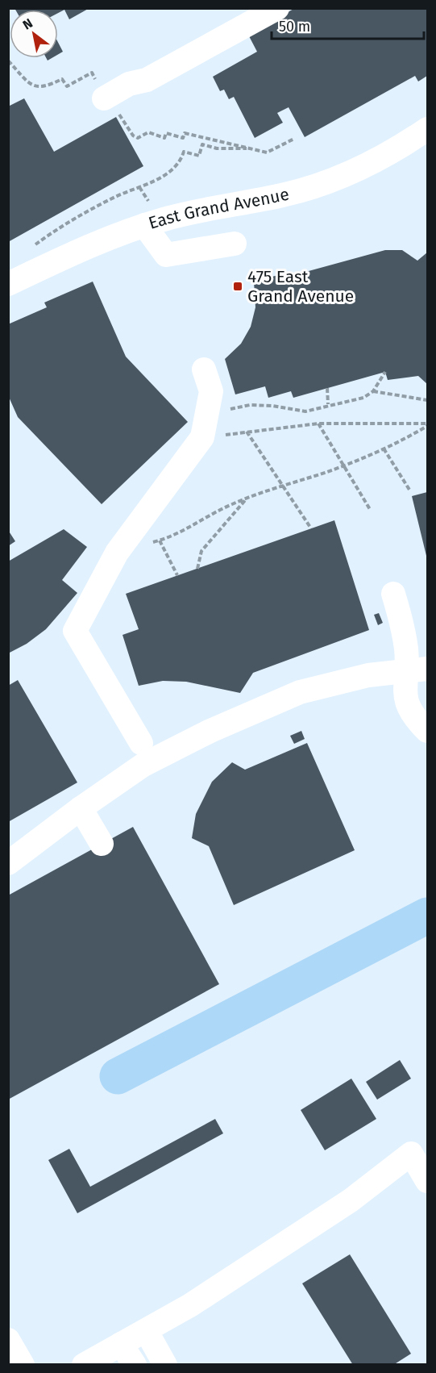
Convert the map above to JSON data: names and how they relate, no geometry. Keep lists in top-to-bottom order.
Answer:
{
  "streets": {
    "street": ["East Grand Avenue"]
  },
  "places": {
    "transit": ["475 East Grand Avenue"]
  },
  "scale_bar": "50 m",
  "north": "top left"
}
